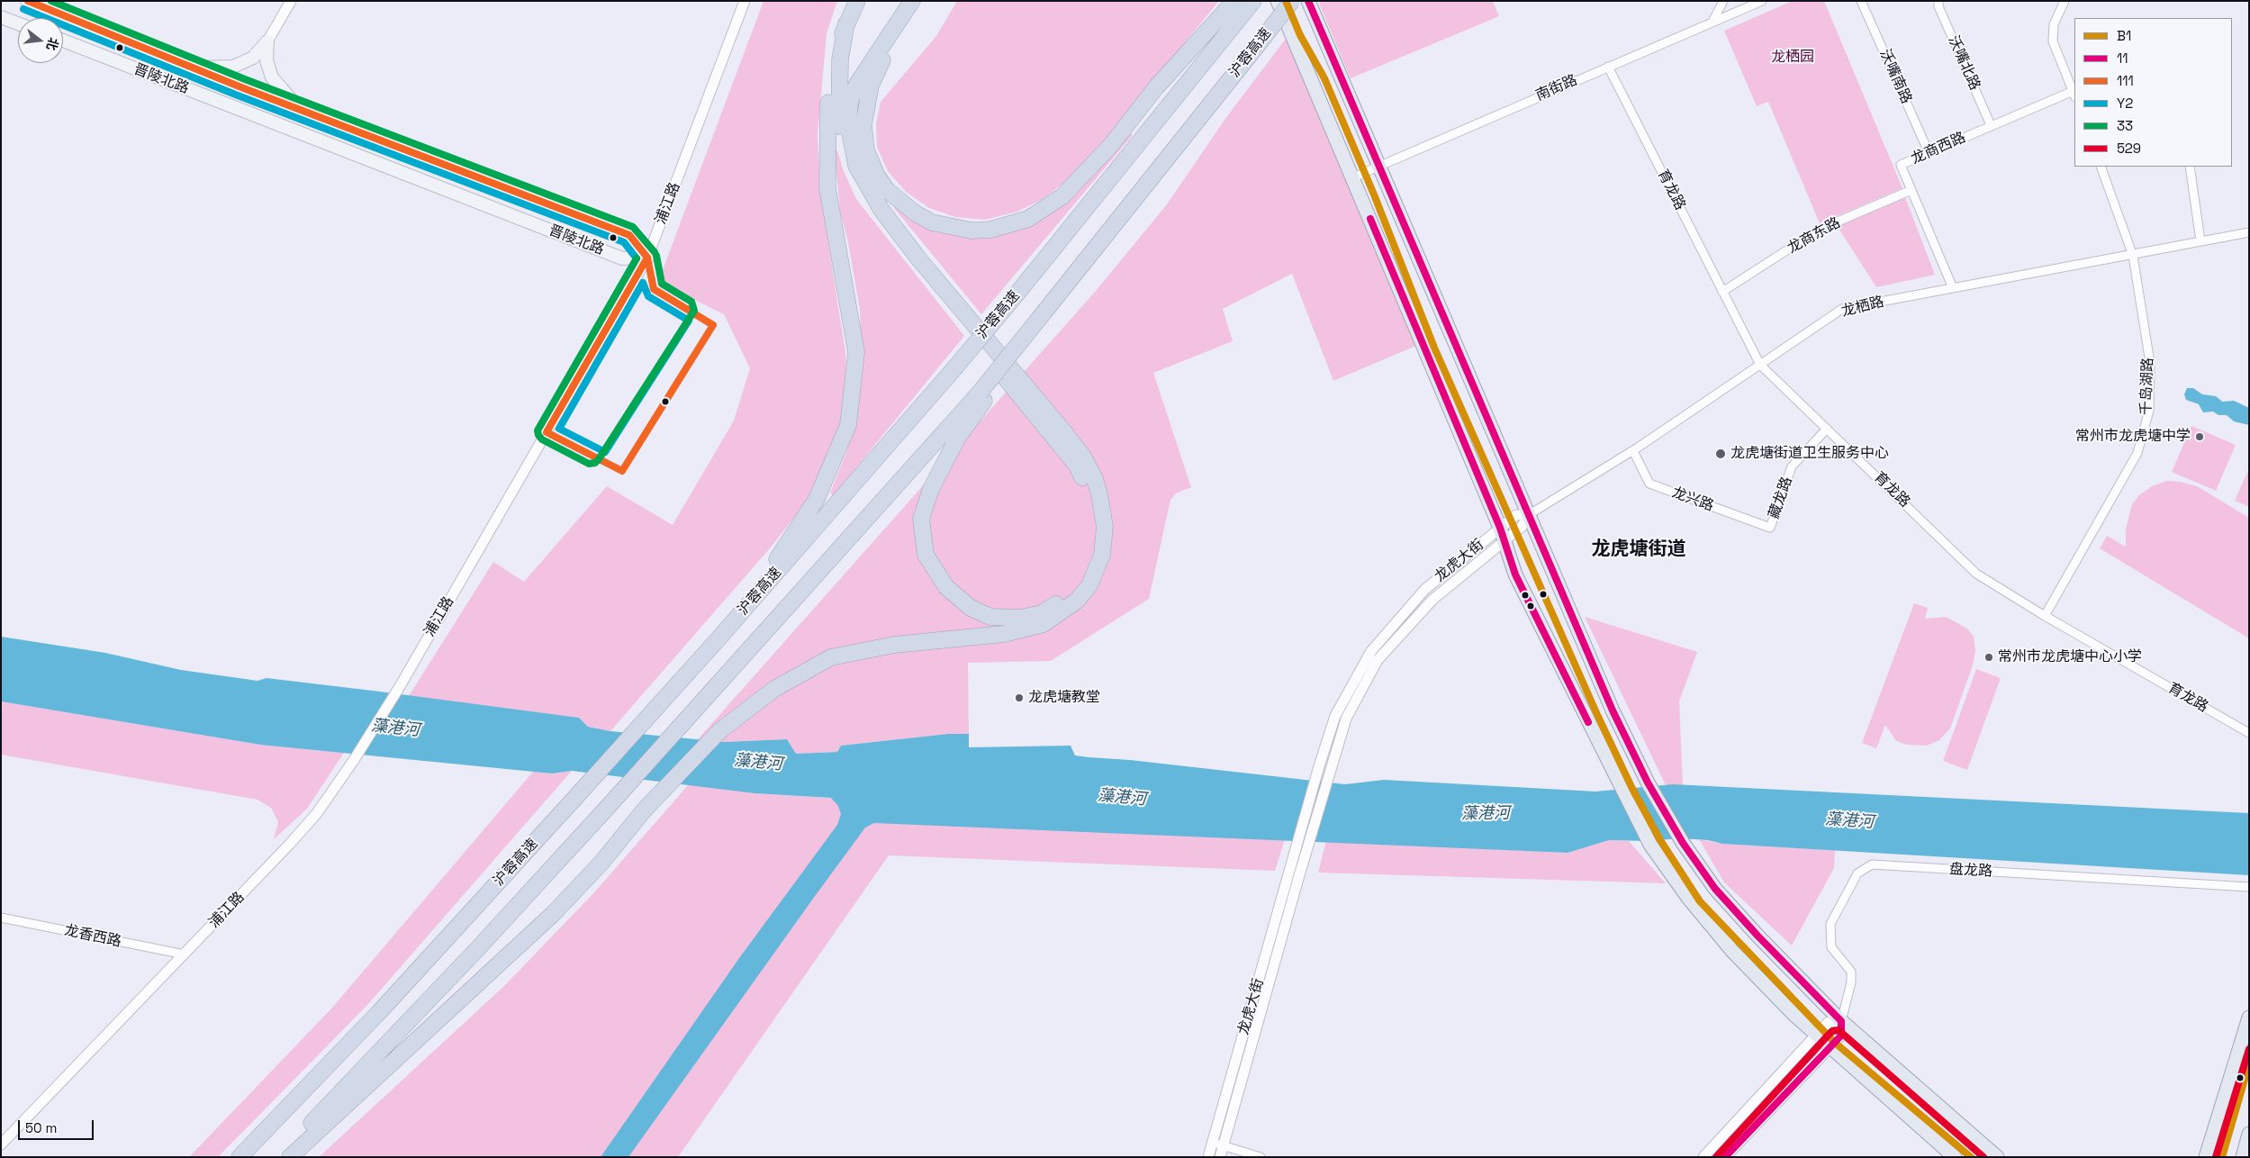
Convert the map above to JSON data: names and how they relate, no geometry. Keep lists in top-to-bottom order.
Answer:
{
  "streets": {
    "highway": ["沪蓉高速"],
    "main road": ["晋陵北路"],
    "street": [
      "沃嘴北路",
      "沃嘴南路",
      "南街路",
      "龙商西路",
      "育龙路",
      "浦江路",
      "龙商东路",
      "龙栖路",
      "千岛湖路",
      "藏龙路",
      "龙兴路",
      "龙虎大街",
      "盘龙路",
      "龙香西路"
    ]
  },
  "crossings": [
    ["沃嘴北路", "龙商西路"],
    ["沃嘴南路", "龙商西路"],
    ["晋陵北路", "浦江路"],
    ["南街路", "育龙路"],
    ["龙商西路", "龙商东路"],
    ["龙商西路", "龙栖路"],
    ["育龙路", "龙商东路"],
    ["育龙路", "龙栖路"],
    ["育龙路", "千岛湖路"],
    ["育龙路", "藏龙路"],
    ["浦江路", "龙香西路"],
    ["龙栖路", "千岛湖路"],
    ["龙栖路", "龙兴路"],
    ["龙栖路", "龙虎大街"],
    ["藏龙路", "龙兴路"]
  ],
  "districts": ["龙虎塘街道"],
  "water": ["藻港河"],
  "parks": ["龙栖园"],
  "places": [
    "常州市龙虎塘中学",
    "龙虎塘街道卫生服务中心",
    "常州市龙虎塘中心小学",
    "龙虎塘教堂"
  ],
  "lines": [
    "transit line B1",
    "transit line 11",
    "transit line 111",
    "transit line 33",
    "transit line Y2",
    "transit line 529"
  ],
  "legend": [
    "B1",
    "11",
    "111",
    "Y2",
    "33",
    "529"
  ],
  "scale_bar": "50 m",
  "north": "right"
}
